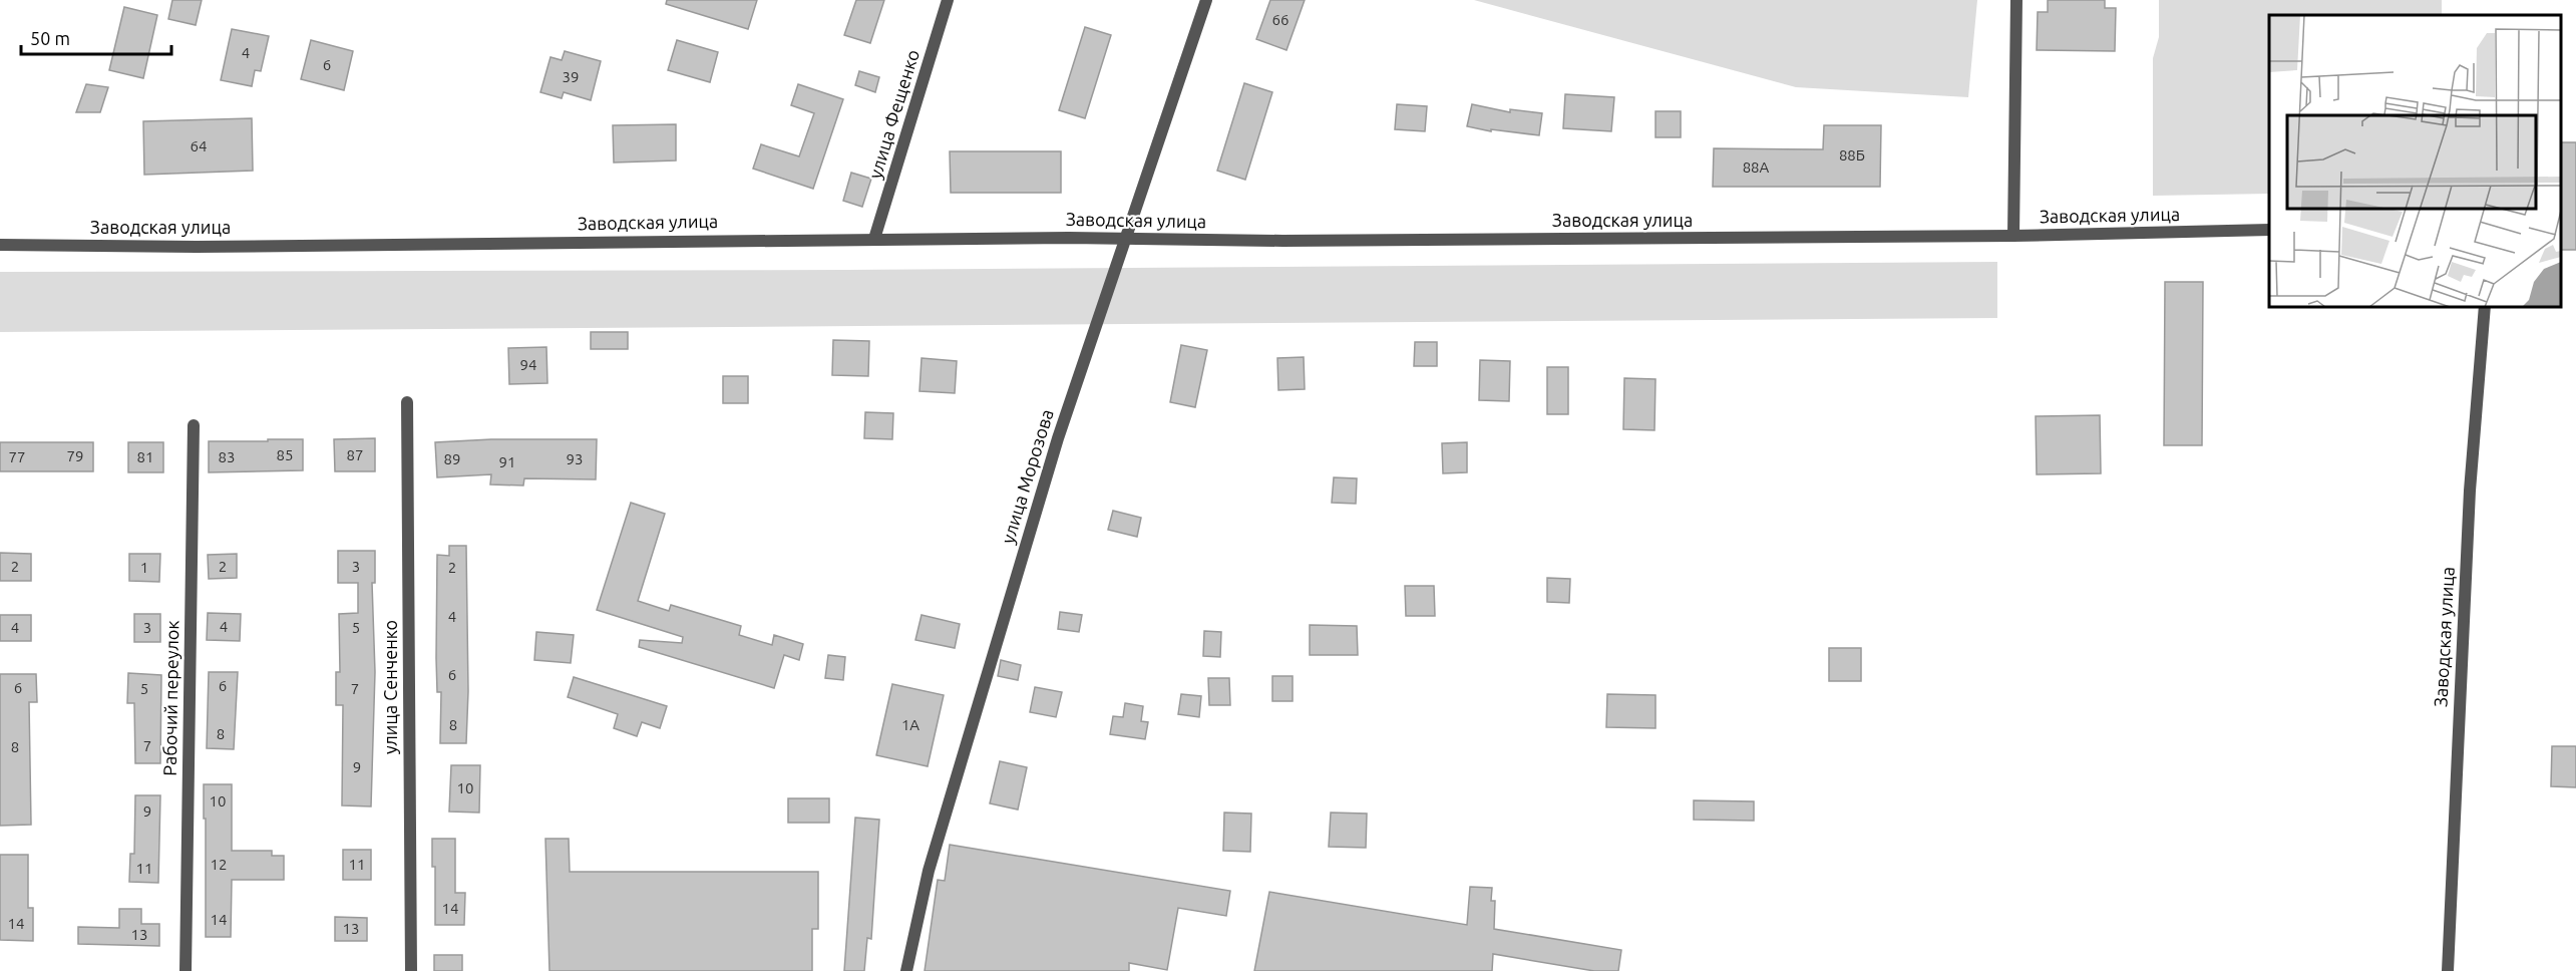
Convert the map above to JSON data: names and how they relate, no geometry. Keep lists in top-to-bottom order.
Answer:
{
  "streets": {
    "street": [
      "улица Фещенко",
      "Заводская улица",
      "улица Морозова",
      "улица Сенченко",
      "Рабочий переулок"
    ]
  },
  "crossings": [
    ["улица Фещенко", "Заводская улица"],
    ["Заводская улица", "улица Морозова"]
  ],
  "house_numbers": [
    "66",
    "4",
    "6",
    "39",
    "64",
    "88Б",
    "88А",
    "94",
    "85",
    "87",
    "79",
    "77",
    "81",
    "83",
    "89",
    "93",
    "91",
    "2",
    "2",
    "3",
    "1",
    "2",
    "4",
    "4",
    "4",
    "3",
    "5",
    "6",
    "6",
    "6",
    "5",
    "7",
    "8",
    "1А",
    "8",
    "7",
    "8",
    "9",
    "10",
    "10",
    "9",
    "12",
    "11",
    "11",
    "14",
    "14",
    "14",
    "13",
    "13"
  ],
  "scale_bar": "50 m"
}
